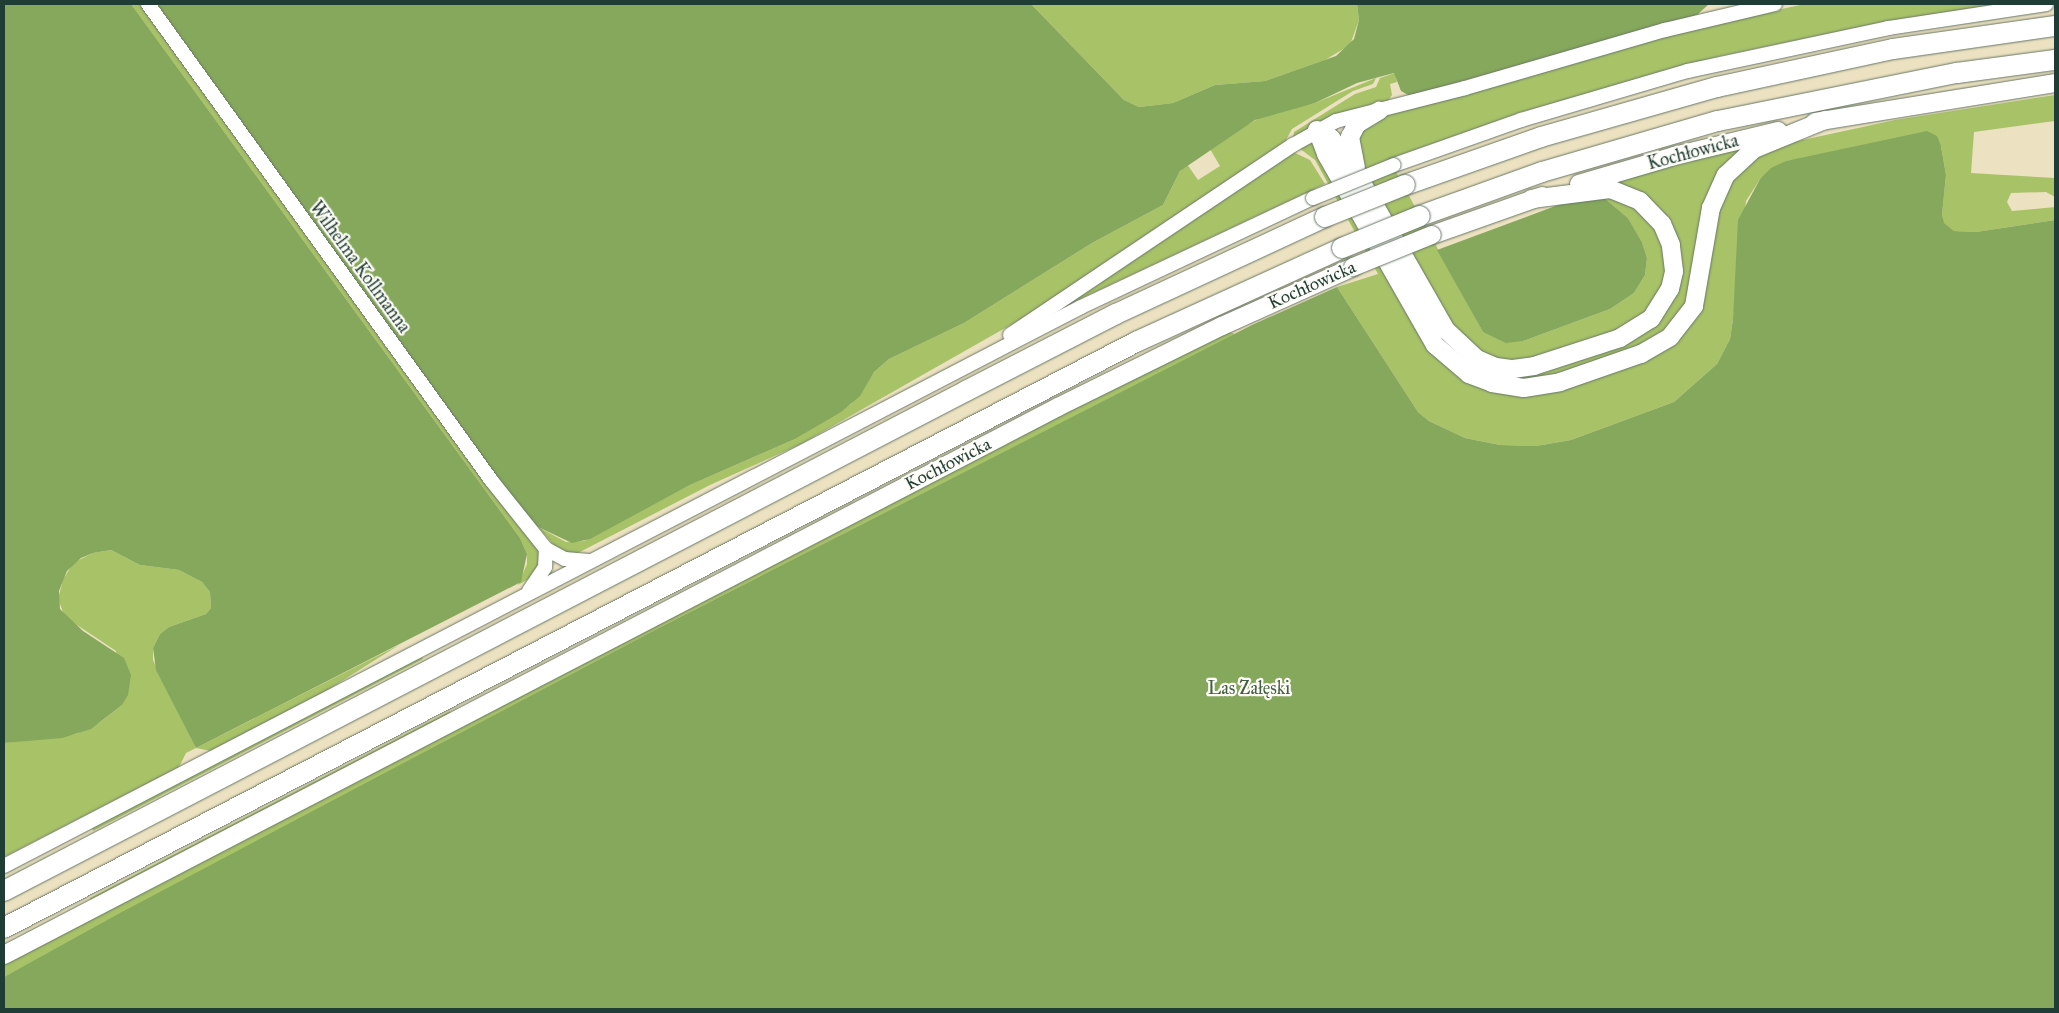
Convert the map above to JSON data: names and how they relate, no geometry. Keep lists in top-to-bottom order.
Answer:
{
  "streets": {
    "main road": ["Kochłowicka"],
    "street": ["Wilhelma Kollmanna"]
  },
  "parks": ["Las Załęski"]
}
